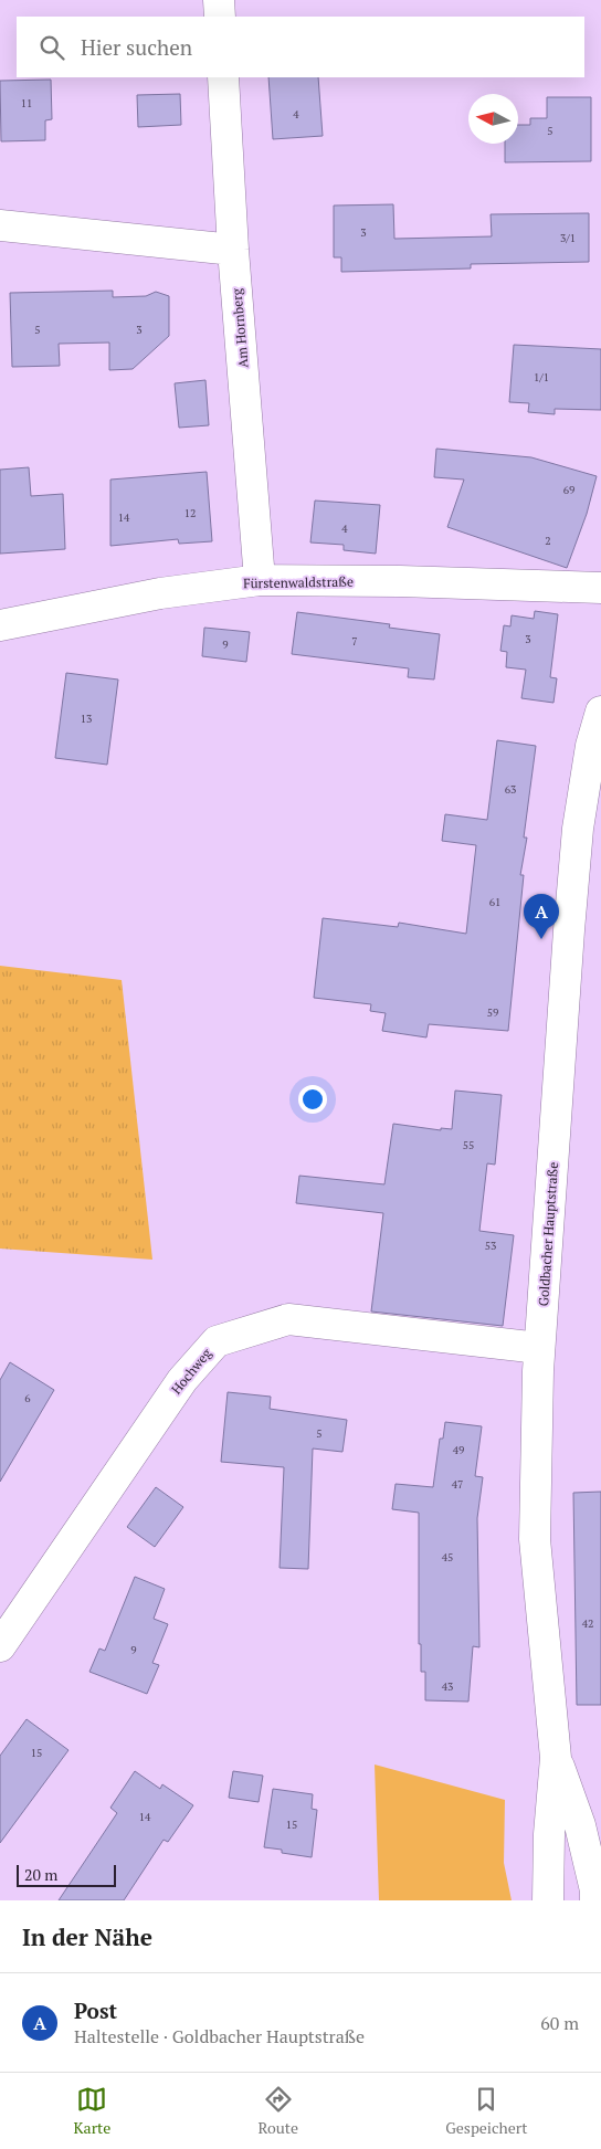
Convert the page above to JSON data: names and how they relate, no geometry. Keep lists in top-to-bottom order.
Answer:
{
  "streets": {
    "street": [
      "Am Hornberg",
      "Fürstenwaldstraße",
      "Goldbacher Hauptstraße",
      "Hochweg"
    ]
  },
  "crossings": [
    ["Am Hornberg", "Fürstenwaldstraße"],
    ["Goldbacher Hauptstraße", "Hochweg"]
  ],
  "house_numbers": [
    "11",
    "4",
    "5",
    "3",
    "3/1",
    "5",
    "3",
    "1/1",
    "69",
    "12",
    "14",
    "4",
    "2",
    "3",
    "7",
    "9",
    "13",
    "63",
    "61",
    "59",
    "55",
    "53",
    "6",
    "5",
    "49",
    "47",
    "45",
    "42",
    "9",
    "43",
    "15",
    "14",
    "15"
  ],
  "scale_bar": "20 m",
  "north": "left",
  "page": {
    "search": "Hier suchen",
    "pins": "A",
    "scale": "20 m",
    "heading": "In der Nähe",
    "list": [
      {
        "mark": "A",
        "name": "Post",
        "note": "Haltestelle · Goldbacher Hauptstraße",
        "value": "60 m"
      }
    ],
    "nav": ["Karte", "Route", "Gespeichert"]
  }
}
